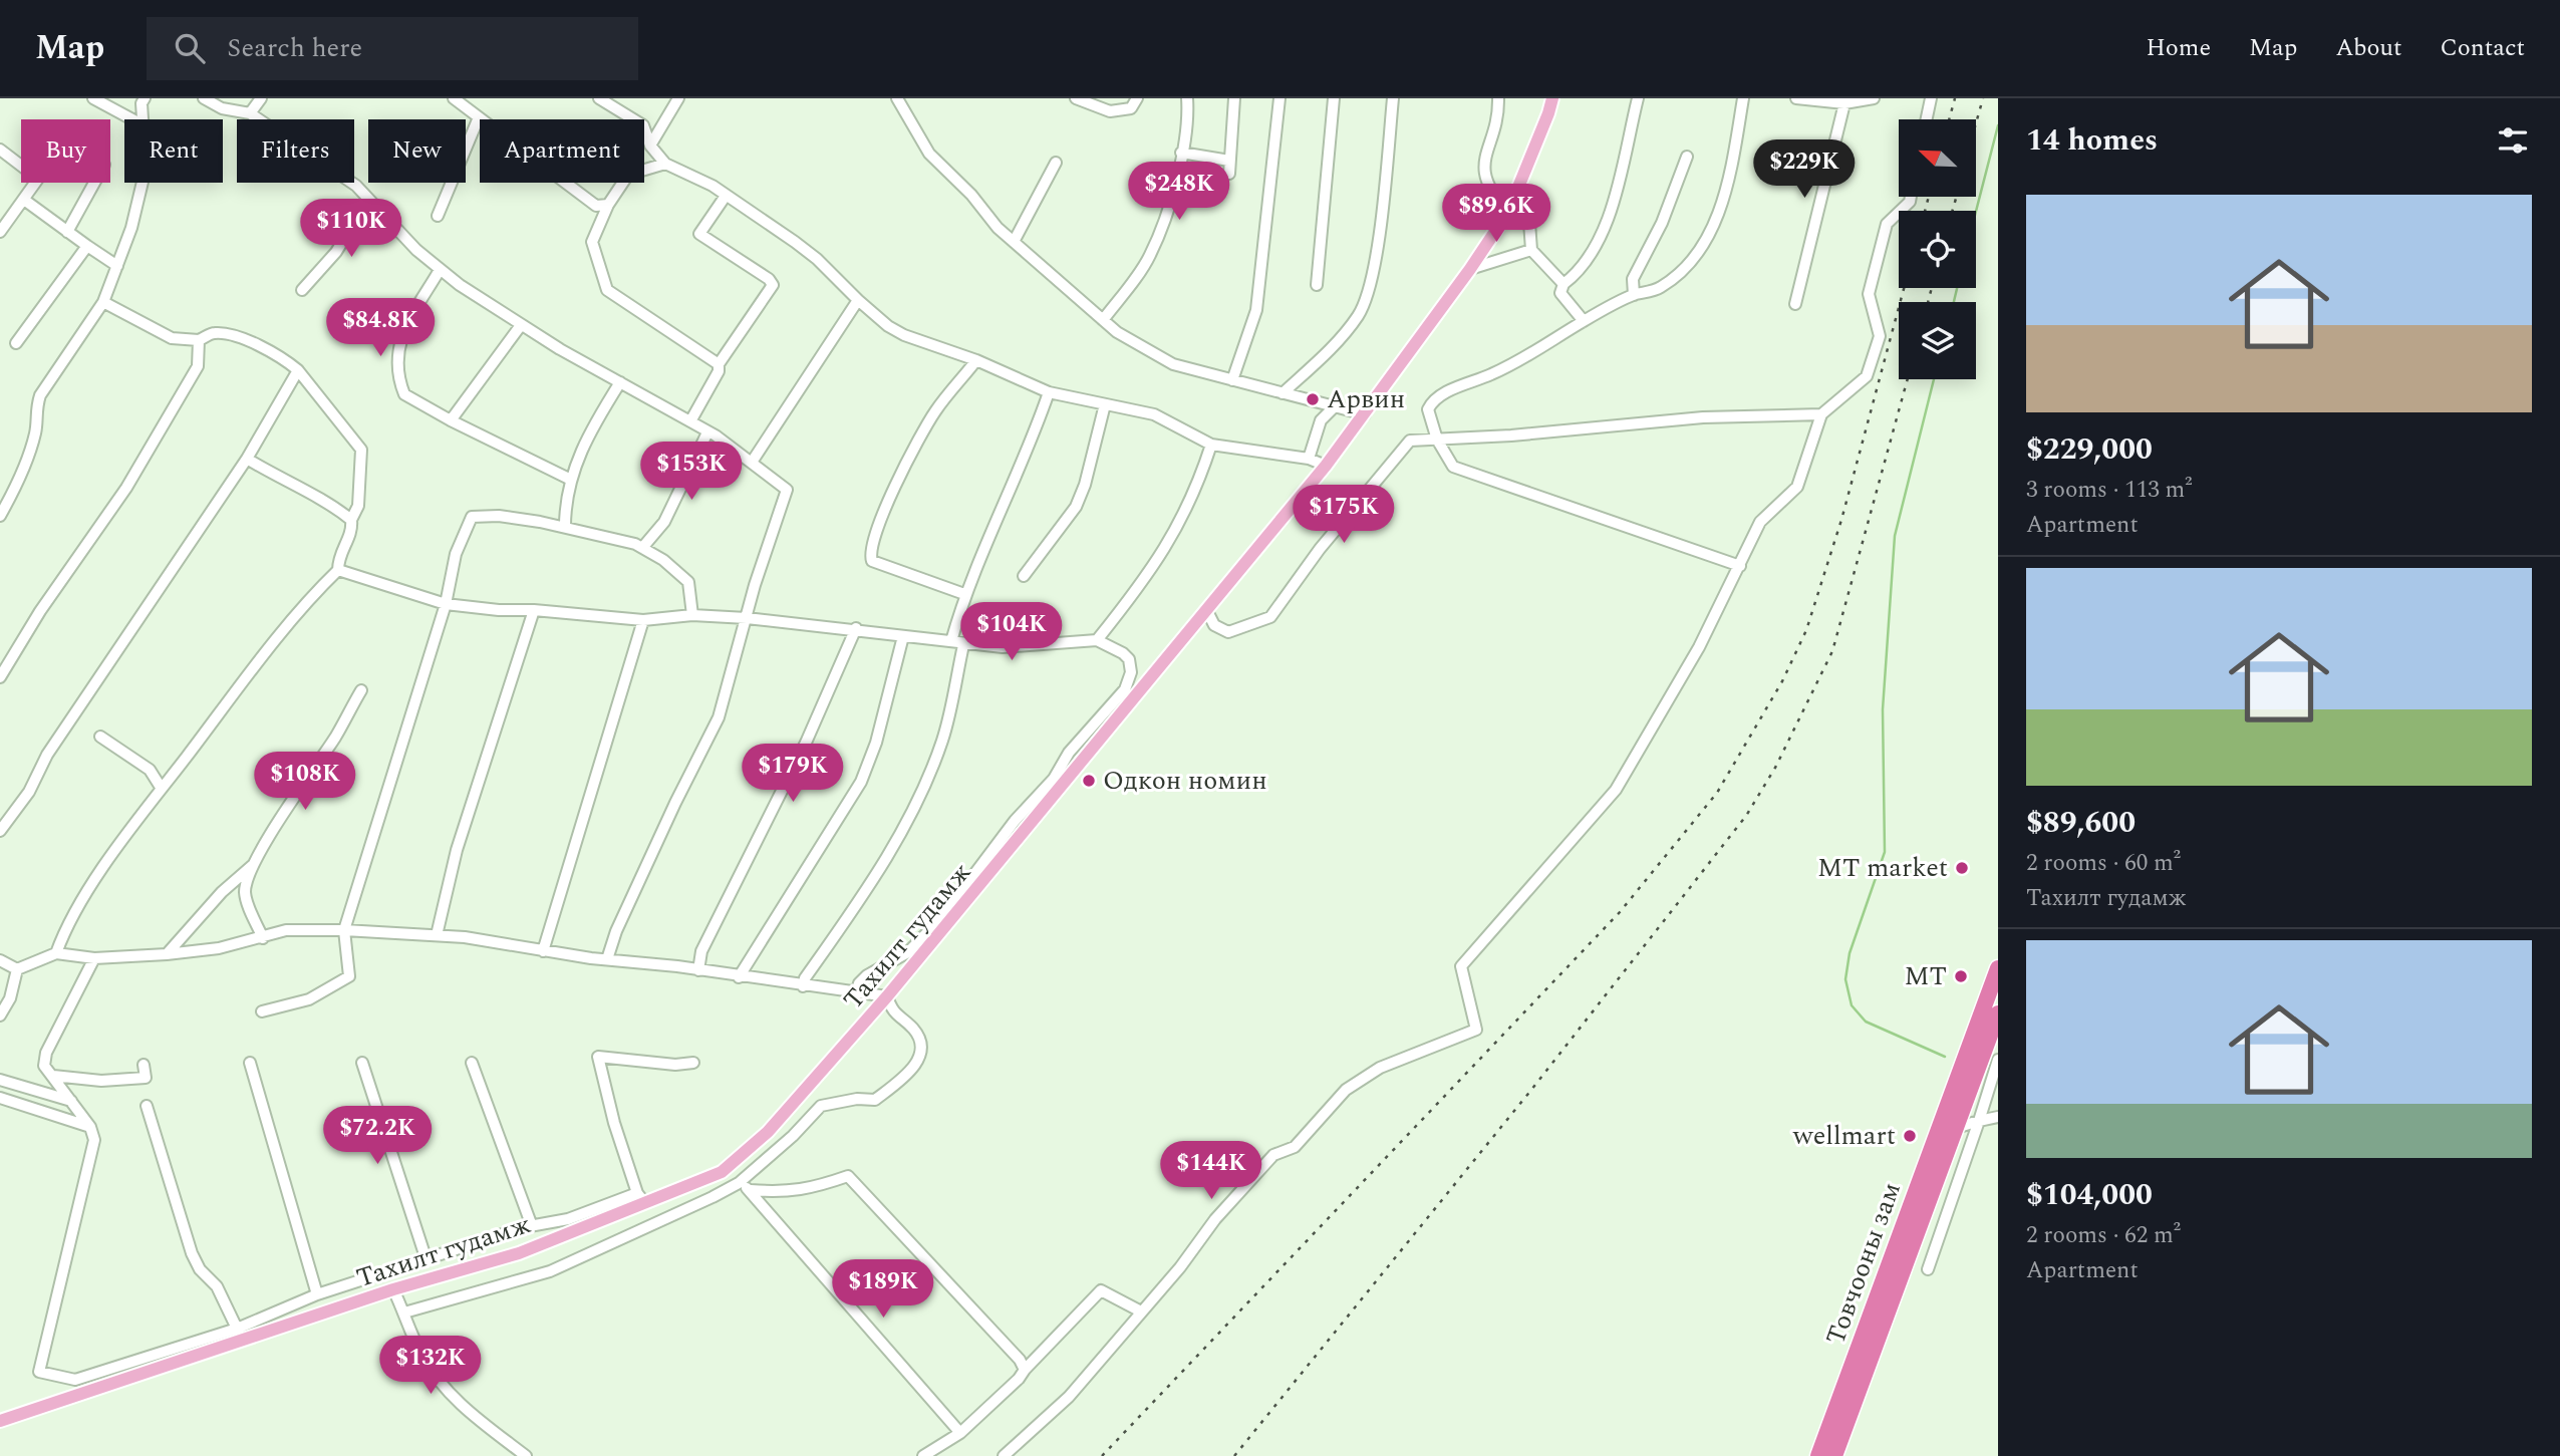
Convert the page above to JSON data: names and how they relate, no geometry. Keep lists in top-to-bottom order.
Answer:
{
  "streets": {
    "highway": ["Товчооны зам"],
    "main road": ["Тахилт гудамж"]
  },
  "places": [
    "Арвин",
    "Одкон номин",
    "MT market",
    "МТ",
    "wellmart"
  ],
  "north": "top left",
  "page": {
    "header": "Map",
    "search": "Search here",
    "nav": [
      "Home",
      "Map",
      "About",
      "Contact"
    ],
    "heading": "14 homes",
    "chip": [
      "Buy",
      "Rent",
      "Filters",
      "New",
      "Apartment"
    ],
    "price": [
      "$229K",
      "$248K",
      "$89.6K",
      "$110K",
      "$84.8K",
      "$153K",
      "$175K",
      "$104K",
      "$179K",
      "$108K",
      "$72.2K",
      "$144K",
      "$189K",
      "$132K"
    ],
    "list": [
      {
        "name": "$229,000",
        "note": "3 rooms · 113 m² · Apartment"
      },
      {
        "name": "$89,600",
        "note": "2 rooms · 60 m² · Тахилт гудамж"
      },
      {
        "name": "$104,000",
        "note": "2 rooms · 62 m² · Apartment"
      }
    ]
  }
}
